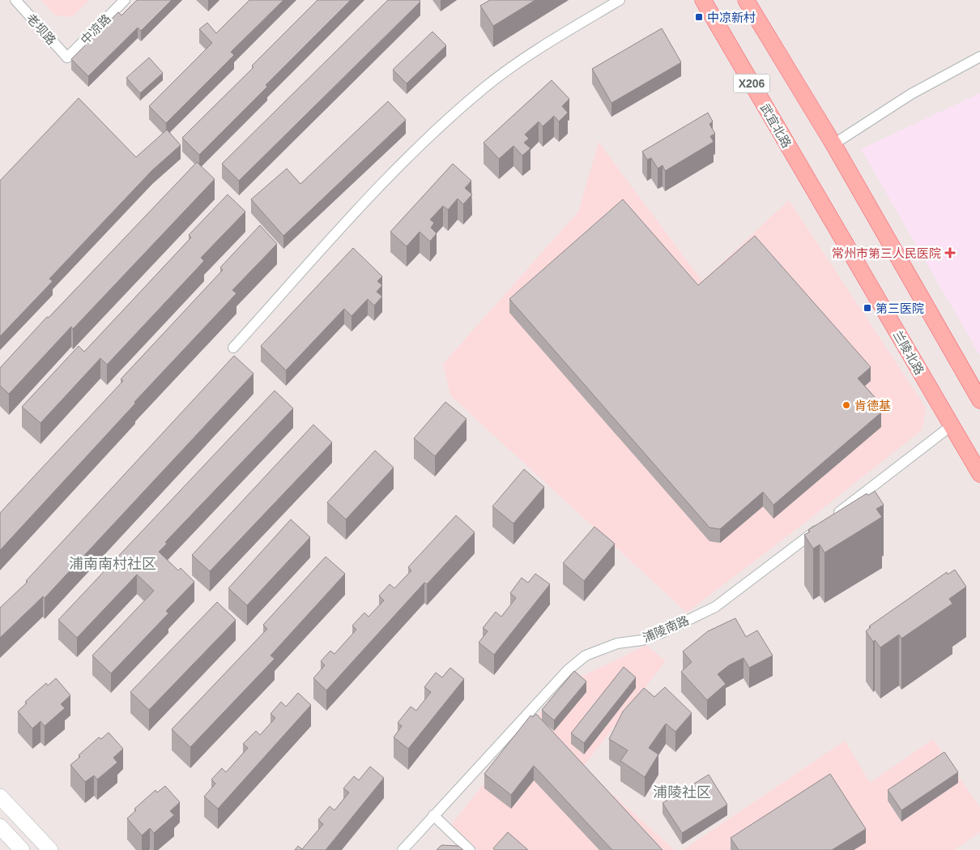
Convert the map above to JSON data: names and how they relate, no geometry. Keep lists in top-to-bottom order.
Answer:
{
  "streets": {
    "main road": ["X206", "武宜北路", "兰陵北路"],
    "street": ["老坝路", "中凉路", "浦陵南路"]
  },
  "crossings": [
    ["老坝路", "中凉路"],
    ["武宜北路", "兰陵北路"]
  ],
  "districts": ["浦南南村社区", "浦陵社区"],
  "places": {
    "transit": ["中凉新村", "第三医院"],
    "health": ["常州市第三人民医院"],
    "other": ["肯德基"]
  }
}
